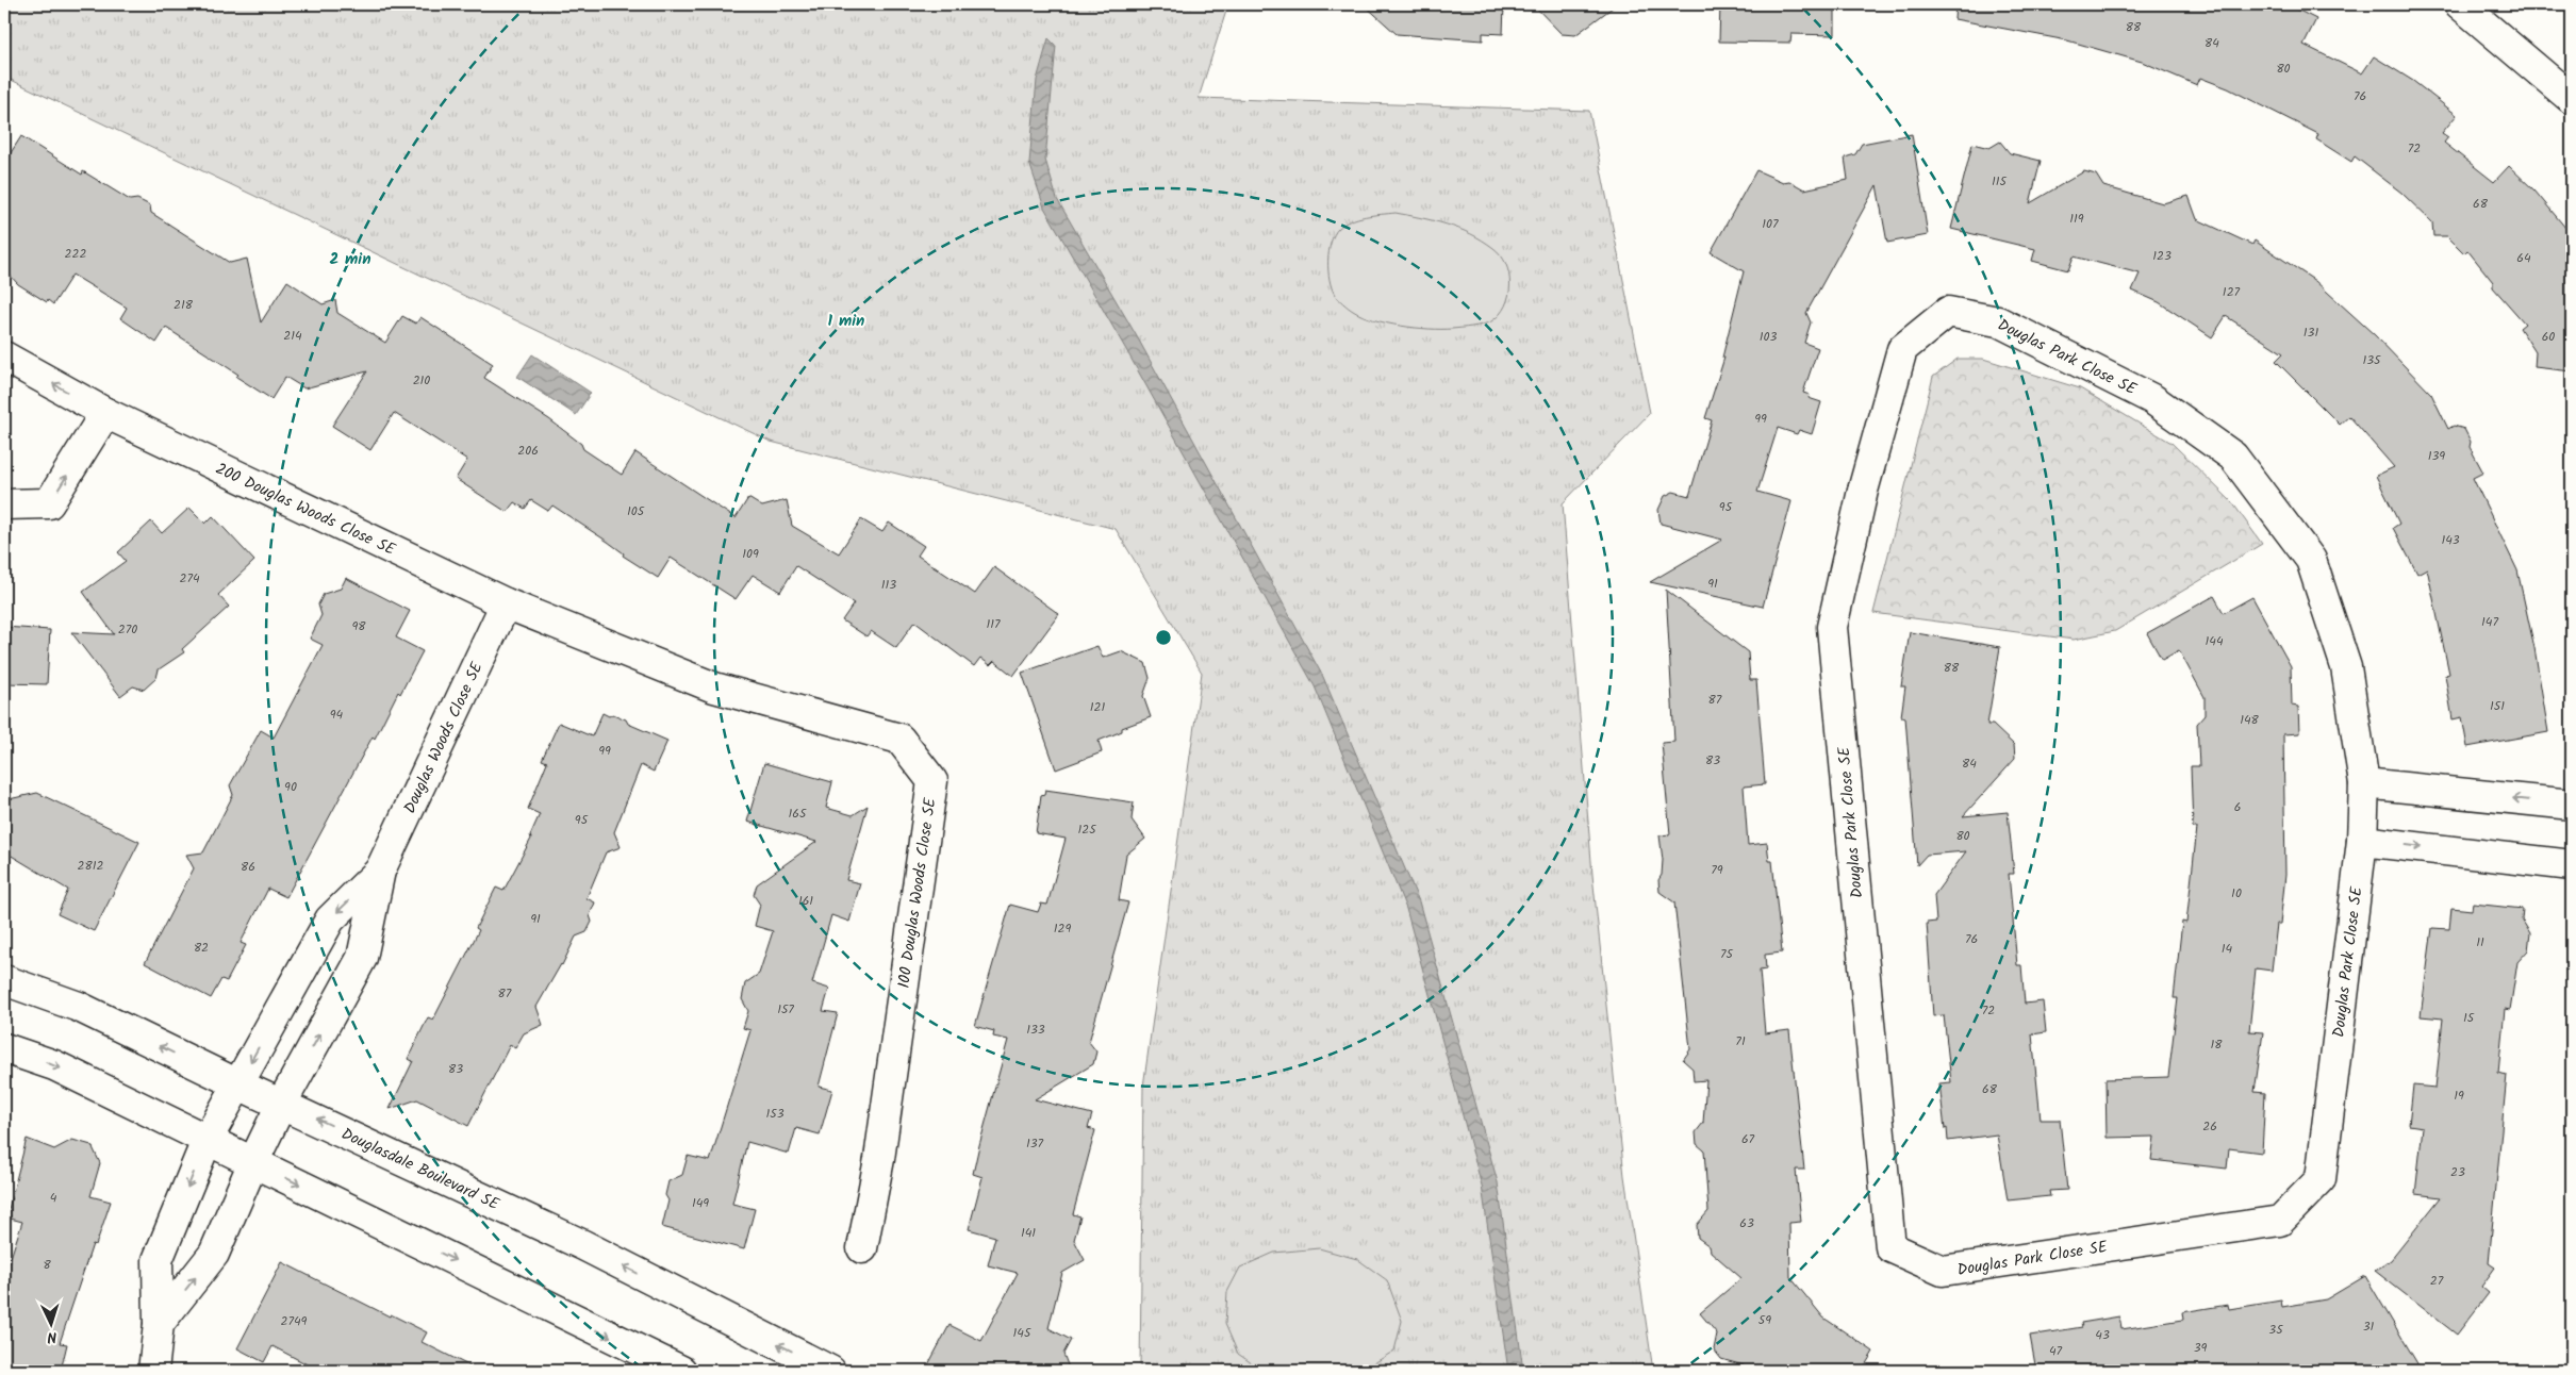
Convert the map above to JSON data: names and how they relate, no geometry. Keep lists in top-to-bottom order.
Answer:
{
  "streets": {
    "street": [
      "Douglas Park Close SE",
      "200 Douglas Woods Close SE",
      "Douglas Woods Close SE",
      "100 Douglas Woods Close SE",
      "Douglasdale Boulevard SE"
    ]
  },
  "crossings": [
    ["200 Douglas Woods Close SE", "Douglas Woods Close SE"],
    ["200 Douglas Woods Close SE", "100 Douglas Woods Close SE"],
    ["Douglas Woods Close SE", "100 Douglas Woods Close SE"],
    ["Douglas Woods Close SE", "Douglasdale Boulevard SE"]
  ],
  "house_numbers": [
    "88",
    "84",
    "80",
    "76",
    "72",
    "115",
    "68",
    "119",
    "107",
    "222",
    "123",
    "64",
    "127",
    "218",
    "131",
    "214",
    "103",
    "60",
    "135",
    "210",
    "99",
    "206",
    "139",
    "95",
    "105",
    "143",
    "109",
    "274",
    "91",
    "113",
    "147",
    "117",
    "98",
    "270",
    "144",
    "88",
    "87",
    "151",
    "121",
    "94",
    "148",
    "99",
    "83",
    "84",
    "90",
    "6",
    "165",
    "95",
    "125",
    "80",
    "2812",
    "86",
    "79",
    "10",
    "161",
    "91",
    "129",
    "76",
    "11",
    "82",
    "14",
    "75",
    "87",
    "157",
    "72",
    "15",
    "133",
    "71",
    "18",
    "83",
    "68",
    "19",
    "153",
    "26",
    "67",
    "137",
    "23",
    "4",
    "149",
    "63",
    "141",
    "8",
    "27",
    "59",
    "2749",
    "31",
    "35",
    "145",
    "43",
    "39",
    "47"
  ],
  "north": "bottom",
  "rings": ["2 min", "1 min"]
}
